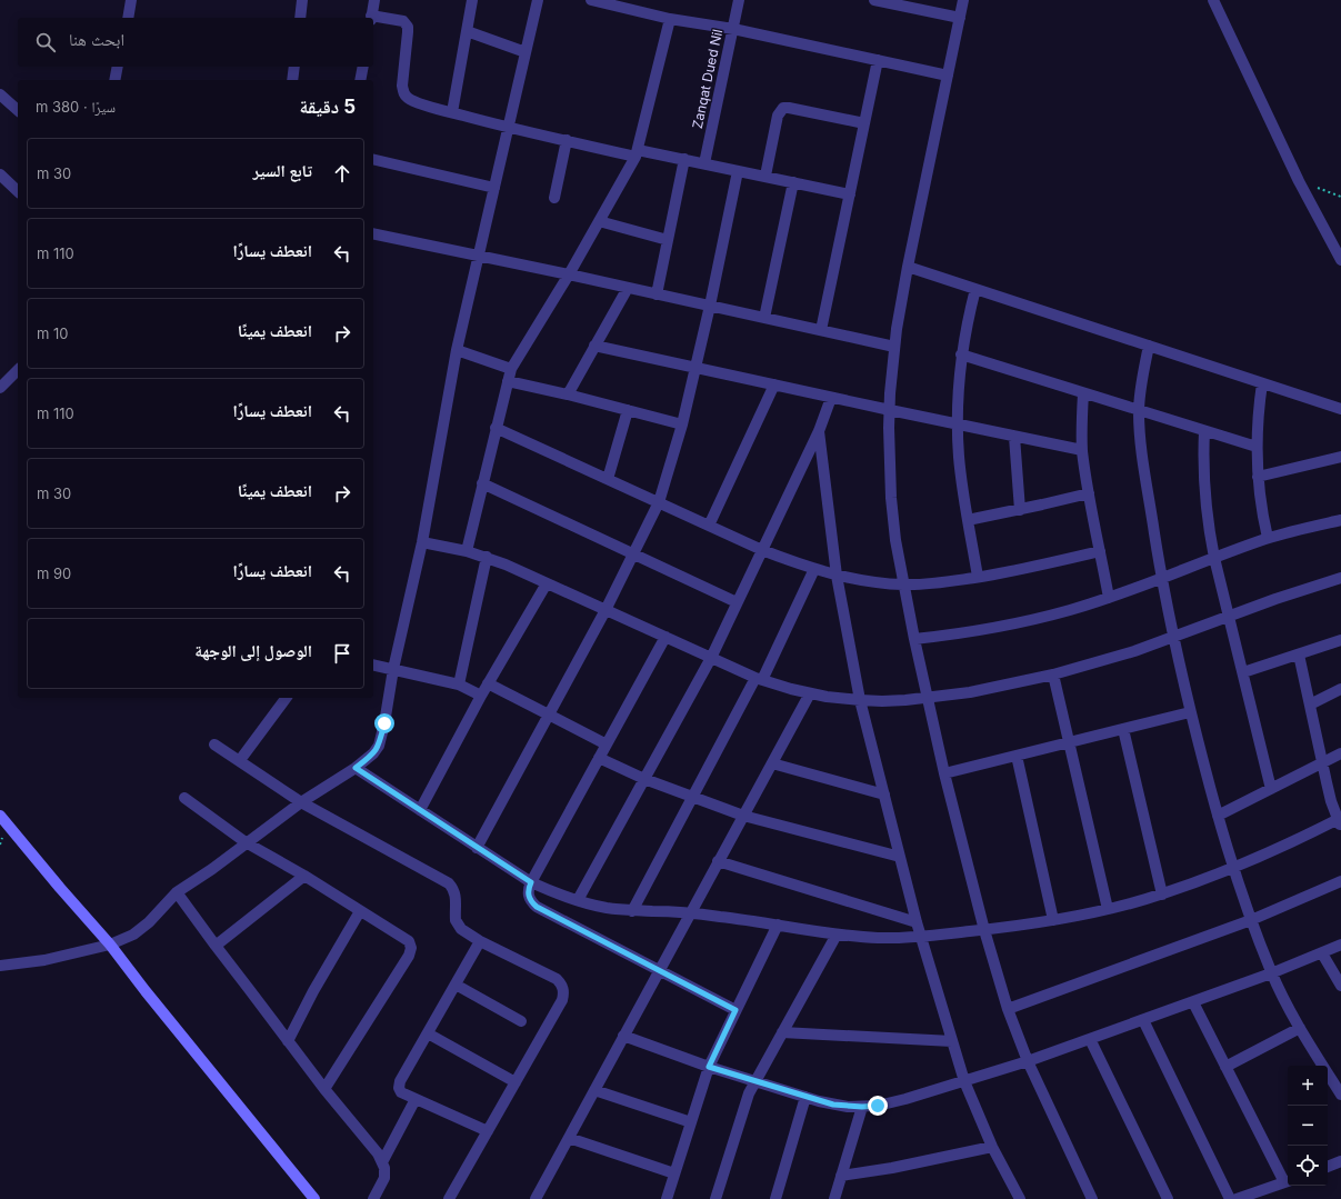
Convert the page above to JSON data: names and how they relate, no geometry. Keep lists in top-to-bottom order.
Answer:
{
  "streets": {
    "street": ["Zanqat Dued Nil"]
  },
  "page": {
    "search": "ابحث هنا",
    "heading": ["5 دقيقة", "سيرًا · 380 m"],
    "list": [
      ["تابع السير", "30 m"],
      ["انعطف يسارًا", "110 m"],
      ["انعطف يمينًا", "10 m"],
      ["انعطف يسارًا", "110 m"],
      ["انعطف يمينًا", "30 m"],
      ["انعطف يسارًا", "90 m"],
      "الوصول إلى الوجهة"
    ],
    "map_buttons": ["+", "−"]
  }
}
